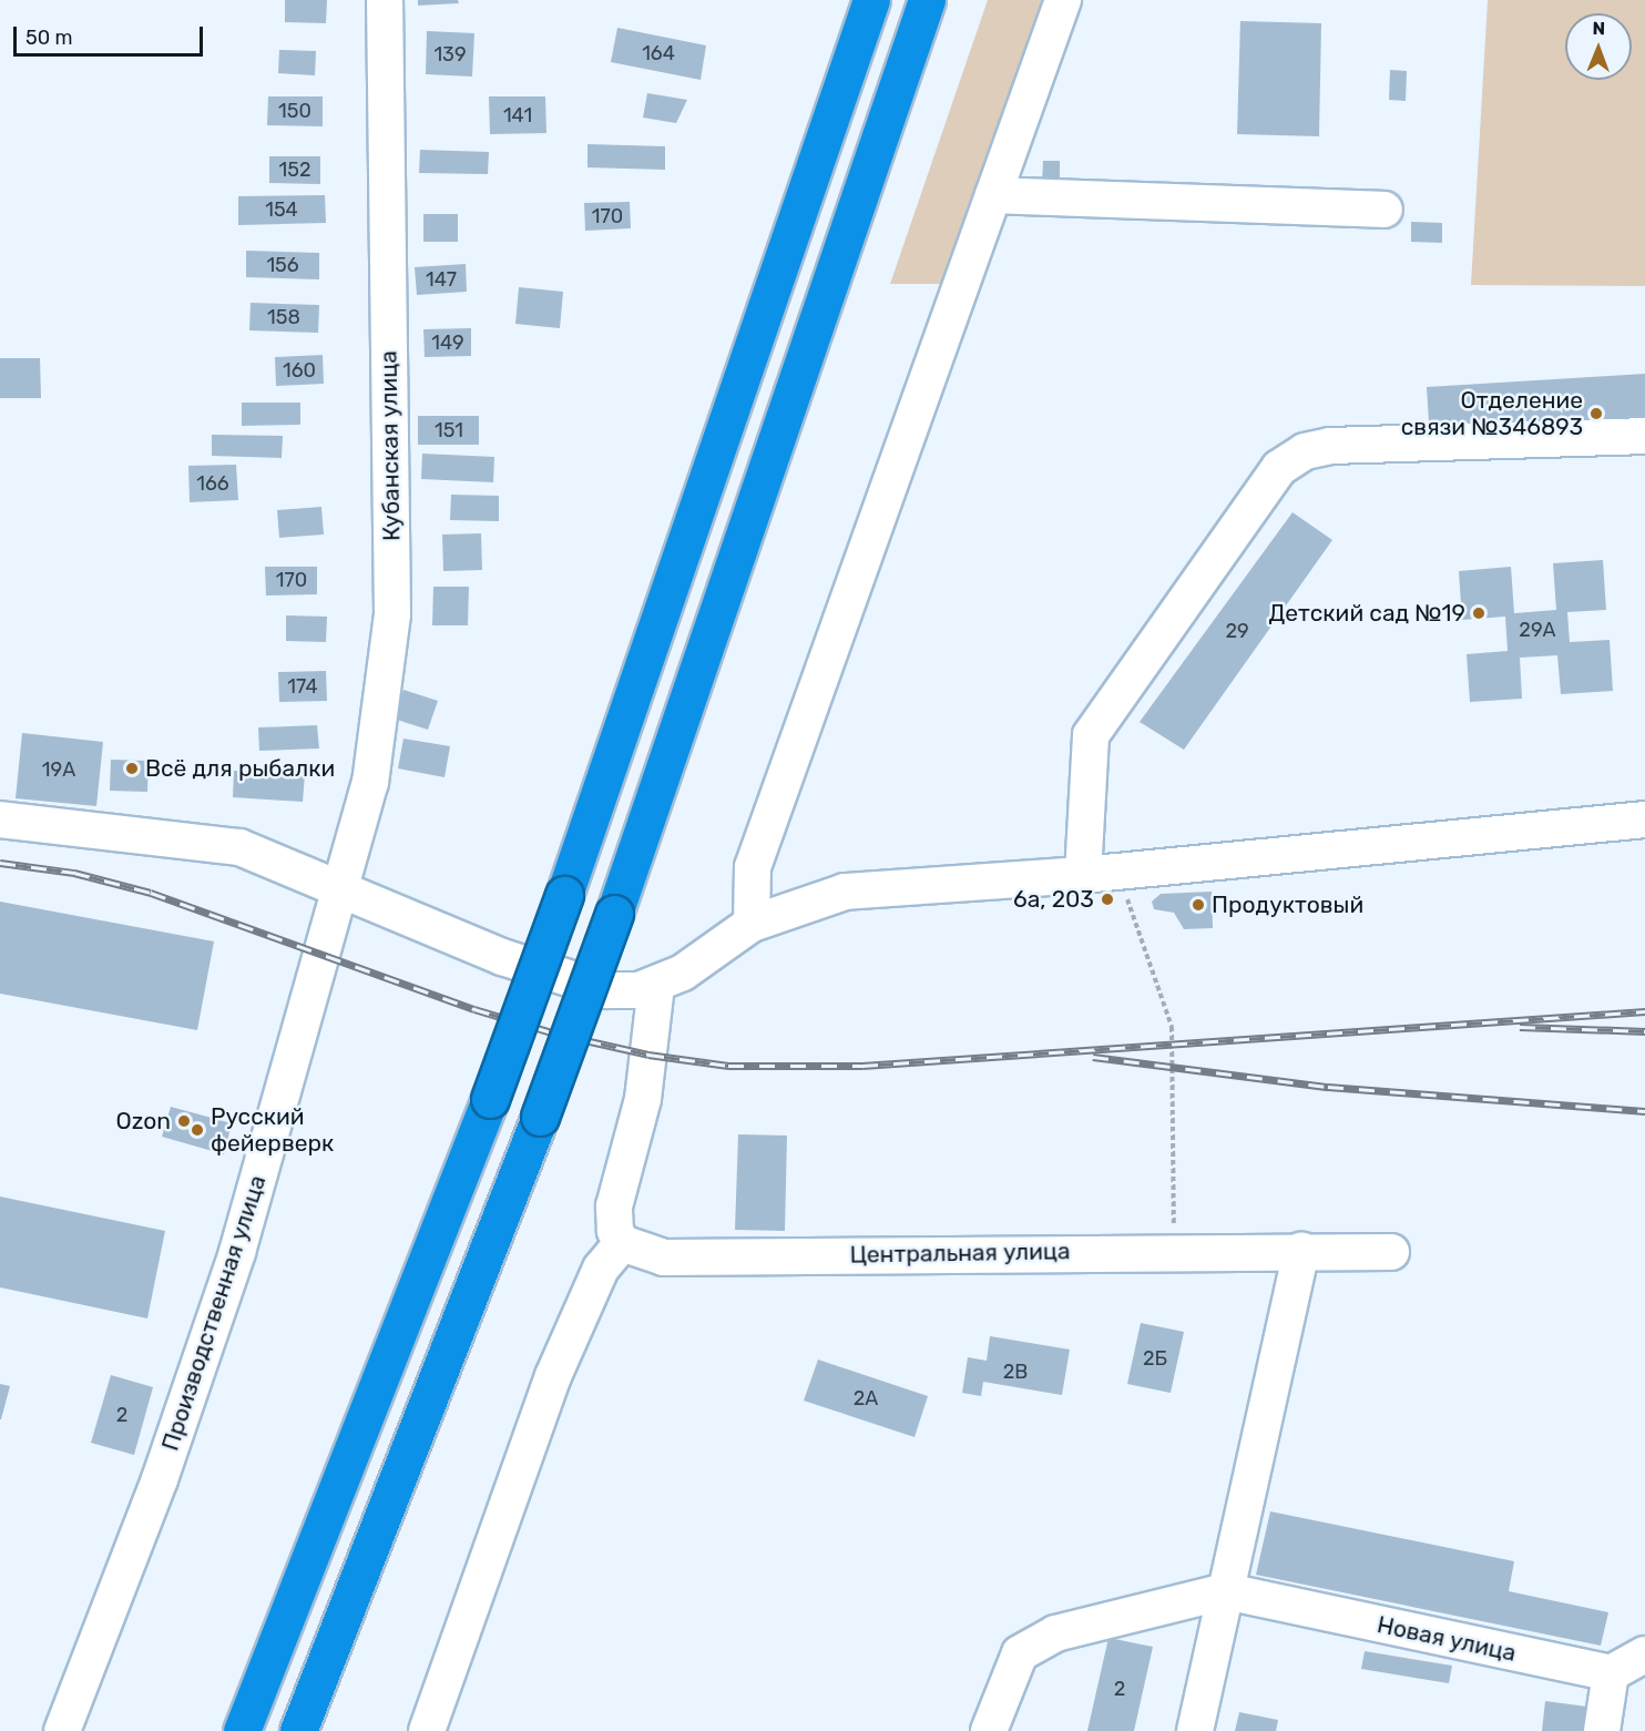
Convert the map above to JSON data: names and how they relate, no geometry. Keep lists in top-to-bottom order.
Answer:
{
  "streets": {
    "street": [
      "Кубанская улица",
      "Центральная улица",
      "Производственная улица",
      "Новая улица"
    ]
  },
  "crossings": [
    ["Кубанская улица", "Производственная улица"]
  ],
  "places": [
    "Отделение связи №346893",
    "Детский сад №19",
    "Всё для рыбалки",
    "6a, 203",
    "Продуктовый",
    "Ozon",
    "Русский фейерверк"
  ],
  "house_numbers": [
    "164",
    "139",
    "150",
    "141",
    "152",
    "154",
    "170",
    "156",
    "147",
    "158",
    "149",
    "160",
    "151",
    "166",
    "170",
    "29А",
    "29",
    "174",
    "19А",
    "2Б",
    "2В",
    "2А",
    "2",
    "2"
  ],
  "scale_bar": "50 m",
  "north": "top"
}
